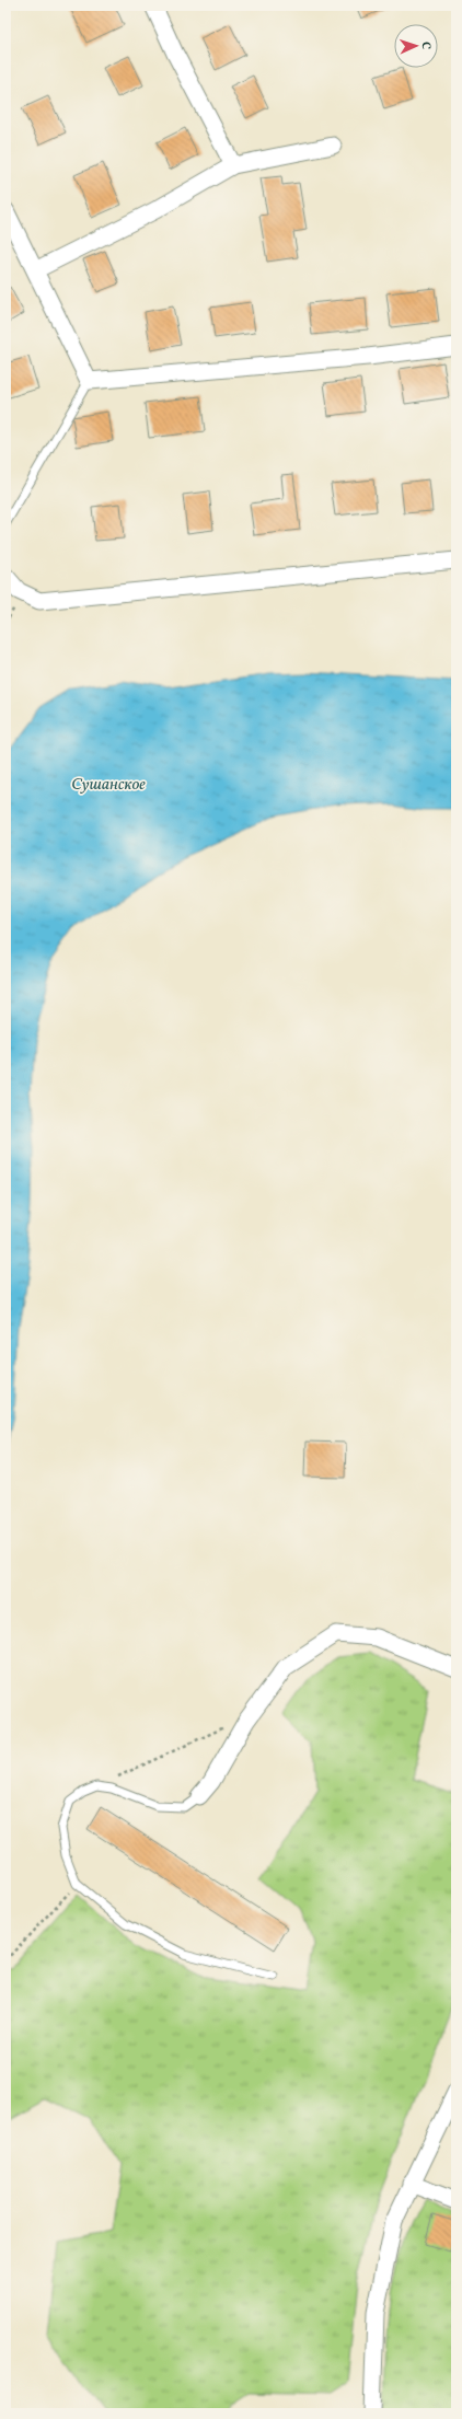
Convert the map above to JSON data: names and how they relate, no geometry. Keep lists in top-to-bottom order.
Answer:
{
  "water": ["Сушанское"],
  "north": "right"
}
